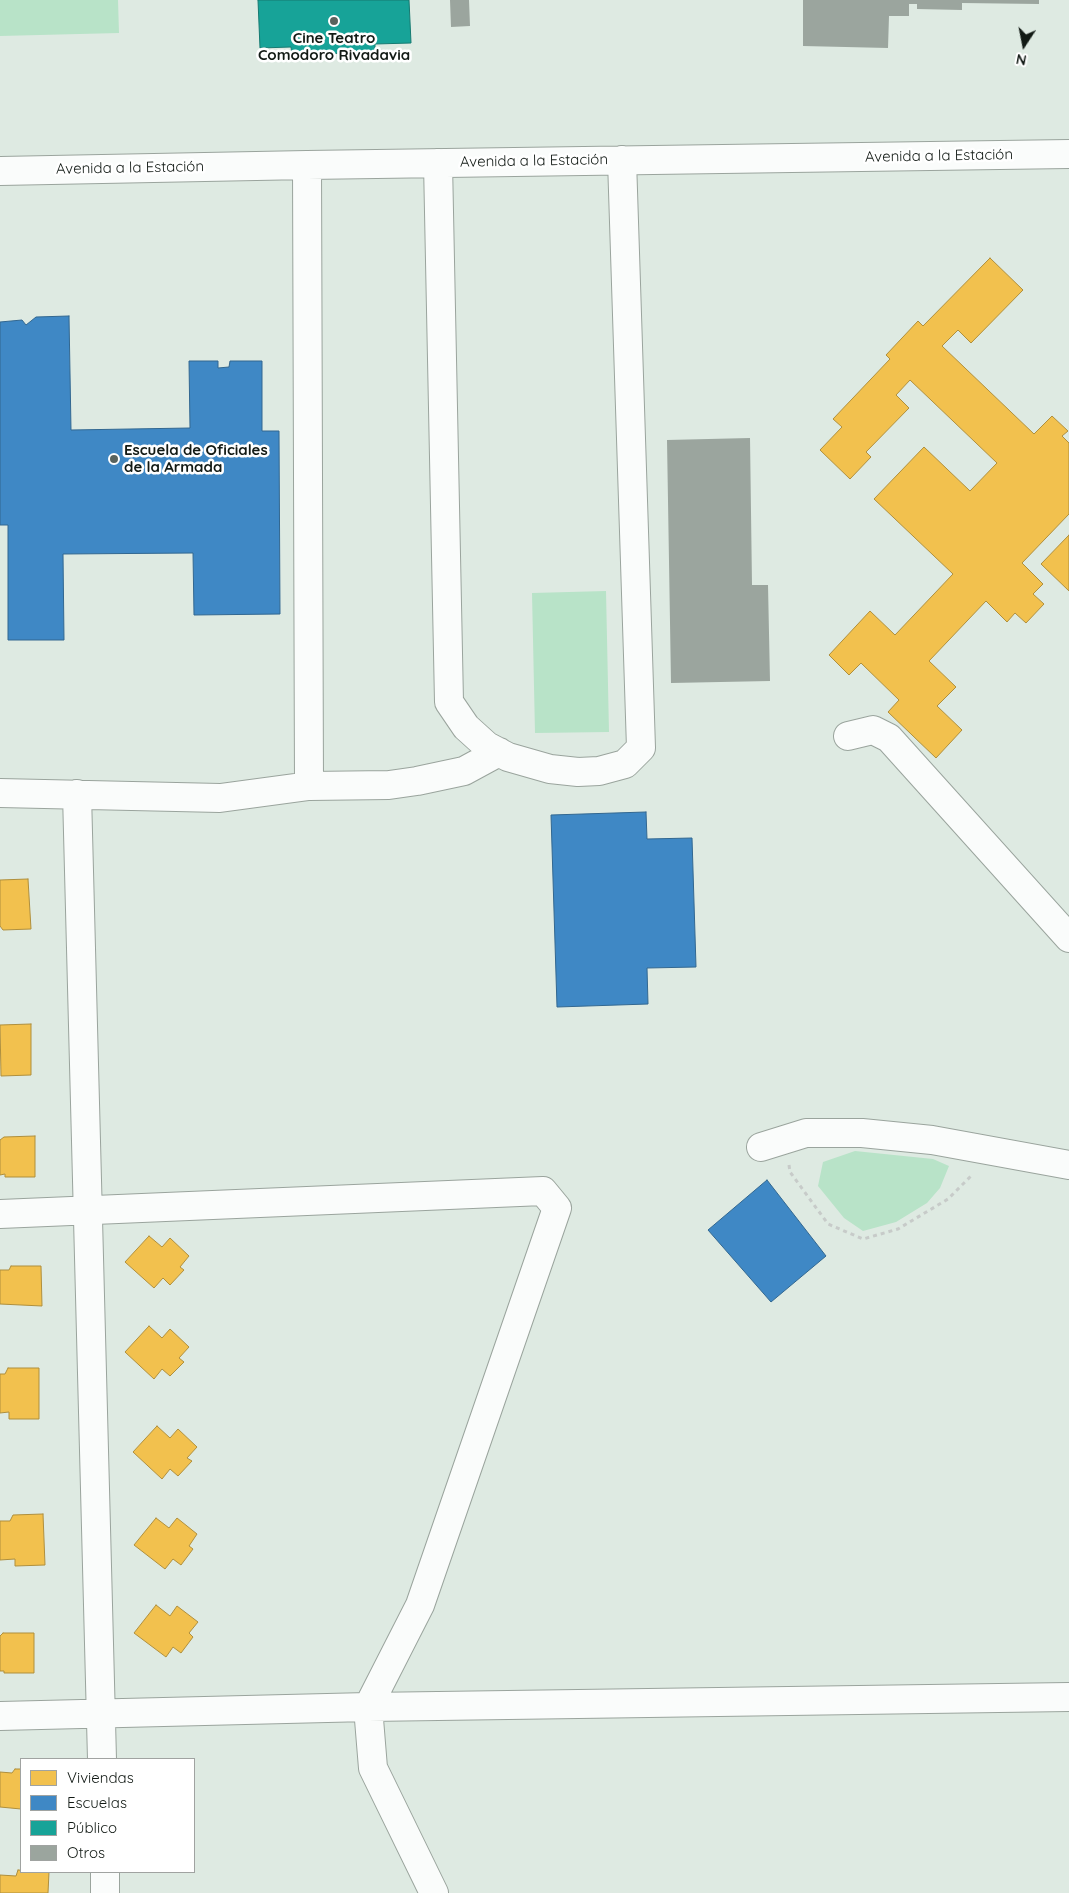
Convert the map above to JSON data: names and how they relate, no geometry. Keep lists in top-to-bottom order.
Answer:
{
  "streets": {
    "street": ["Avenida a la Estación"]
  },
  "places": ["Cine Teatro Comodoro Rivadavia", "Escuela de Oficiales de la Armada"],
  "legend": [
    "Viviendas",
    "Escuelas",
    "Público",
    "Otros"
  ],
  "north": "bottom"
}
